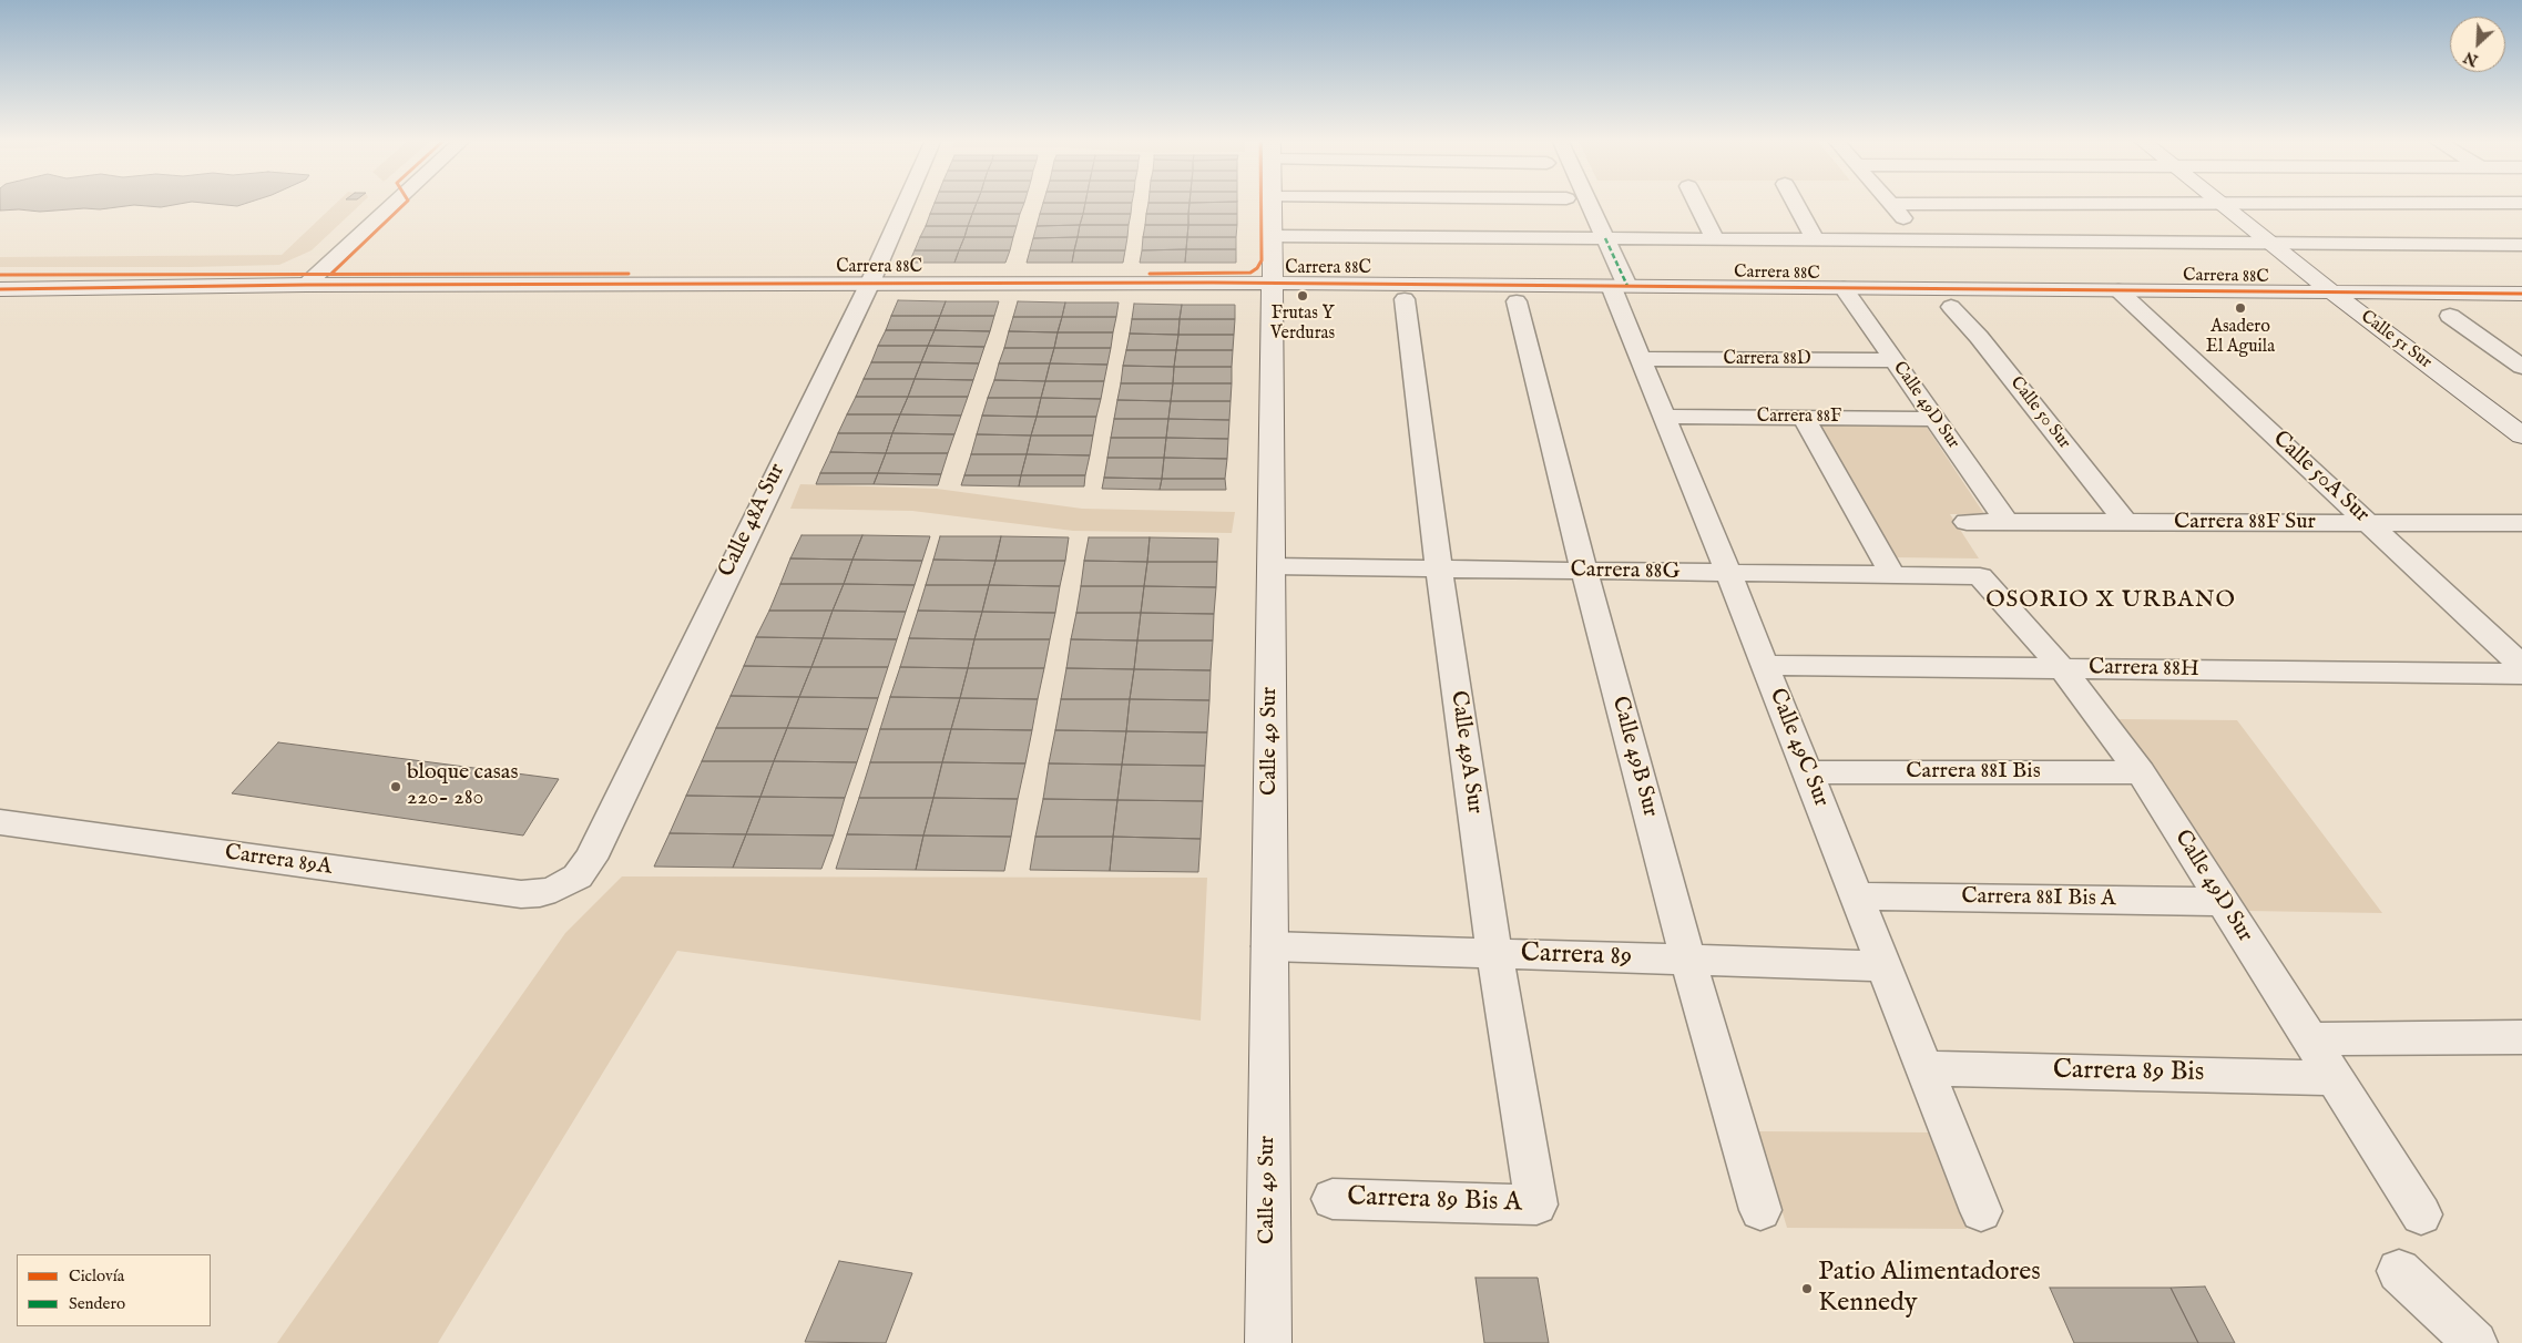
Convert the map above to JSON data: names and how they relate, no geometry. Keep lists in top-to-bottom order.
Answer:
{
  "streets": {
    "street": [
      "Carrera 88C",
      "Calle 51 Sur",
      "Carrera 88D",
      "Calle 49D Sur",
      "Calle 50 Sur",
      "Carrera 88F",
      "Calle 50A Sur",
      "Calle 48A Sur",
      "Carrera 88F Sur",
      "Carrera 88G",
      "Carrera 88H",
      "Calle 49 Sur",
      "Calle 49C Sur",
      "Calle 49A Sur",
      "Calle 49B Sur",
      "Carrera 88I Bis",
      "Carrera 89A",
      "Carrera 88I Bis A",
      "Carrera 89",
      "Carrera 89 Bis",
      "Carrera 89 Bis A"
    ]
  },
  "crossings": [
    ["Carrera 88C", "Calle 51 Sur"],
    ["Carrera 88C", "Calle 49D Sur"],
    ["Carrera 88C", "Calle 50A Sur"],
    ["Carrera 88C", "Calle 48A Sur"],
    ["Carrera 88C", "Calle 49 Sur"],
    ["Carrera 88C", "Calle 49C Sur"],
    ["Carrera 88D", "Calle 49D Sur"],
    ["Carrera 88D", "Calle 49C Sur"],
    ["Calle 49D Sur", "Carrera 88F"],
    ["Calle 49D Sur", "Carrera 88F Sur"],
    ["Calle 49D Sur", "Carrera 88G"],
    ["Calle 49D Sur", "Carrera 88H"],
    ["Calle 49D Sur", "Carrera 88I Bis"],
    ["Calle 49D Sur", "Carrera 88I Bis A"],
    ["Calle 49D Sur", "Carrera 89 Bis"],
    ["Calle 50 Sur", "Carrera 88F Sur"],
    ["Carrera 88F", "Calle 49C Sur"],
    ["Calle 50A Sur", "Carrera 88F Sur"],
    ["Calle 48A Sur", "Carrera 89A"],
    ["Carrera 88G", "Calle 49 Sur"],
    ["Carrera 88G", "Calle 49C Sur"],
    ["Carrera 88G", "Calle 49A Sur"],
    ["Carrera 88G", "Calle 49B Sur"],
    ["Carrera 88H", "Calle 49C Sur"],
    ["Calle 49 Sur", "Carrera 89"],
    ["Calle 49C Sur", "Carrera 88I Bis"],
    ["Calle 49C Sur", "Carrera 88I Bis A"],
    ["Calle 49C Sur", "Carrera 89"],
    ["Calle 49C Sur", "Carrera 89 Bis"],
    ["Calle 49A Sur", "Carrera 89"],
    ["Calle 49A Sur", "Carrera 89 Bis A"],
    ["Calle 49B Sur", "Carrera 89"]
  ],
  "districts": ["OSORIO X URBANO"],
  "places": [
    "Frutas Y Verduras",
    "Asadero El Aguila",
    "bloque casas 220- 280",
    "Patio Alimentadores Kennedy"
  ],
  "legend": ["Ciclovía", "Sendero"],
  "north": "bottom left"
}
